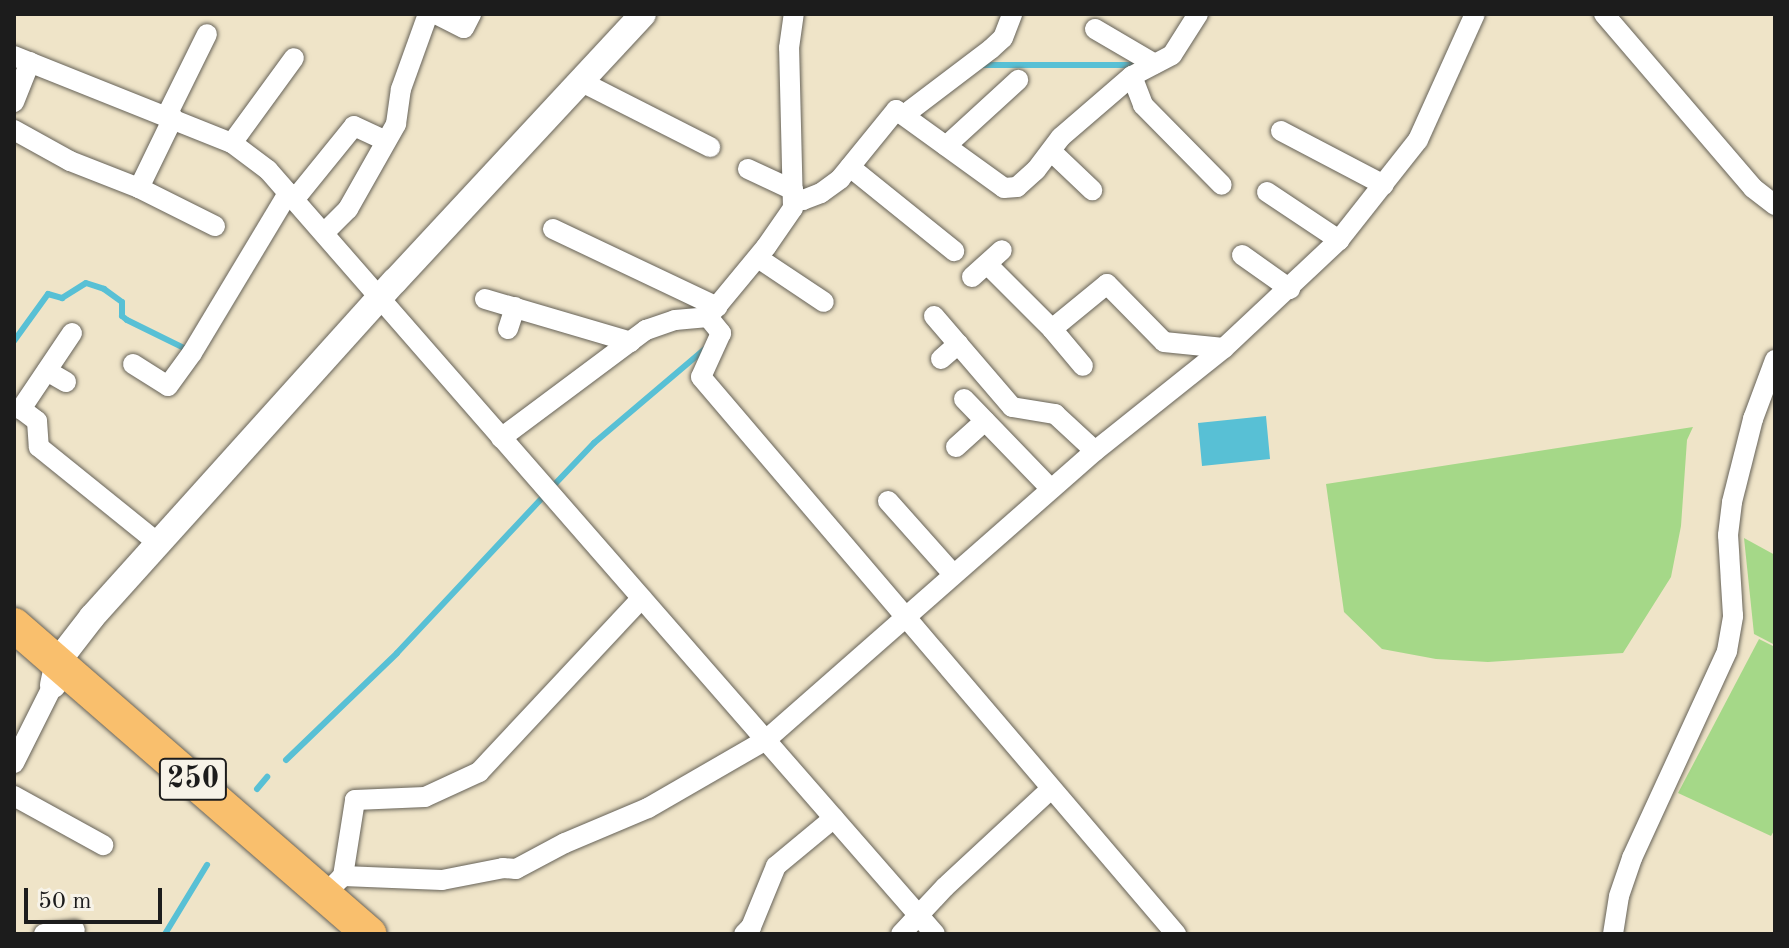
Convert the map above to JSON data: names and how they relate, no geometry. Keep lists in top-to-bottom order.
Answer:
{
  "streets": {
    "highway": ["250"]
  },
  "scale_bar": "50 m"
}
